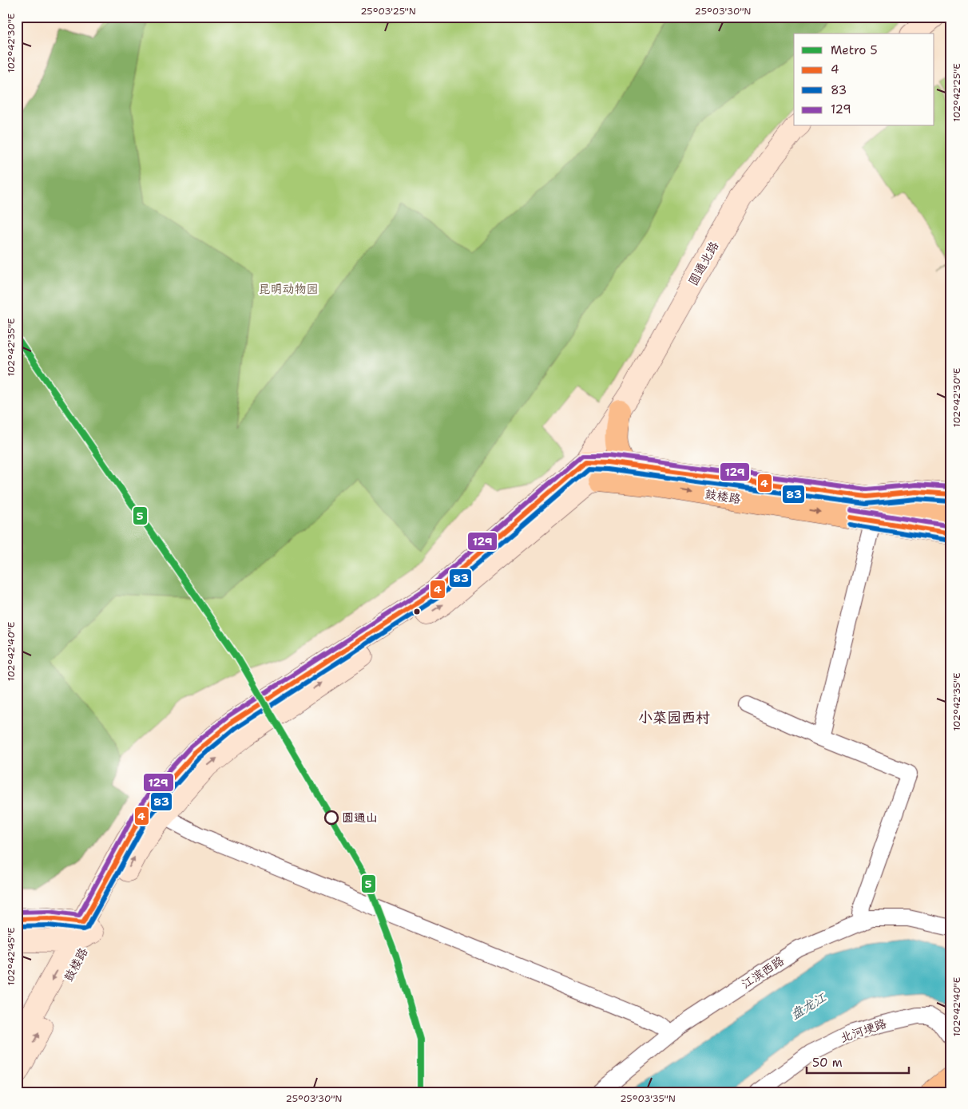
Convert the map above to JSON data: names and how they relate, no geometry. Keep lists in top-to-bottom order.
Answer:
{
  "streets": {
    "main road": ["圆通北路", "鼓楼路"],
    "street": ["江滨西路", "北河埂路"]
  },
  "crossings": [
    ["圆通北路", "鼓楼路"]
  ],
  "districts": ["小菜园西村"],
  "water": ["盘龙江"],
  "parks": ["昆明动物园"],
  "places": ["圆通山"],
  "lines": [
    "metro line 5",
    "transit line 129",
    "transit line 4",
    "transit line 83"
  ],
  "legend": [
    "Metro 5",
    "4",
    "83",
    "129"
  ],
  "scale_bar": "50 m",
  "coordinates": [
    "25°03'25\"N",
    "25°03'30\"N",
    "102°42'30\"E",
    "102°42'25\"E",
    "102°42'35\"E",
    "102°42'40\"E",
    "102°42'45\"E",
    "25°03'35\"N"
  ]
}
